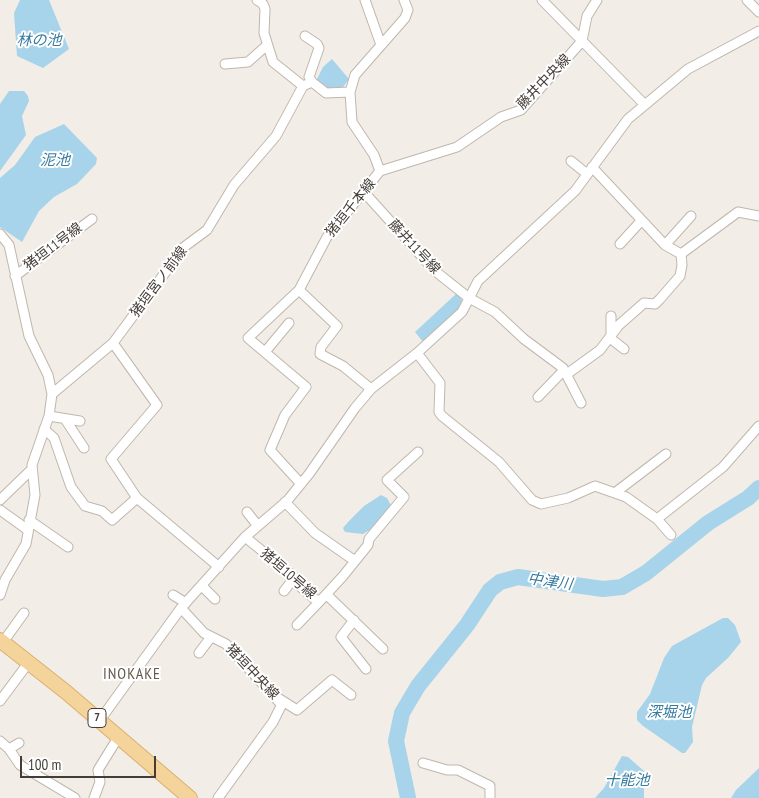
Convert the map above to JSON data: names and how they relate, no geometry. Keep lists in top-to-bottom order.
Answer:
{
  "streets": {
    "main road": ["7"],
    "street": [
      "藤井中央線",
      "猪垣千本線",
      "猪垣11号線",
      "藤井11号線",
      "猪垣宮ノ前線",
      "猪垣10号線",
      "猪垣中央線"
    ]
  },
  "crossings": [
    ["藤井中央線", "猪垣千本線"],
    ["猪垣千本線", "藤井11号線"]
  ],
  "districts": ["INOKAKE"],
  "water": [
    "林の池",
    "泥池",
    "中津川",
    "深堀池",
    "十能池"
  ],
  "scale_bar": "100 m"
}
